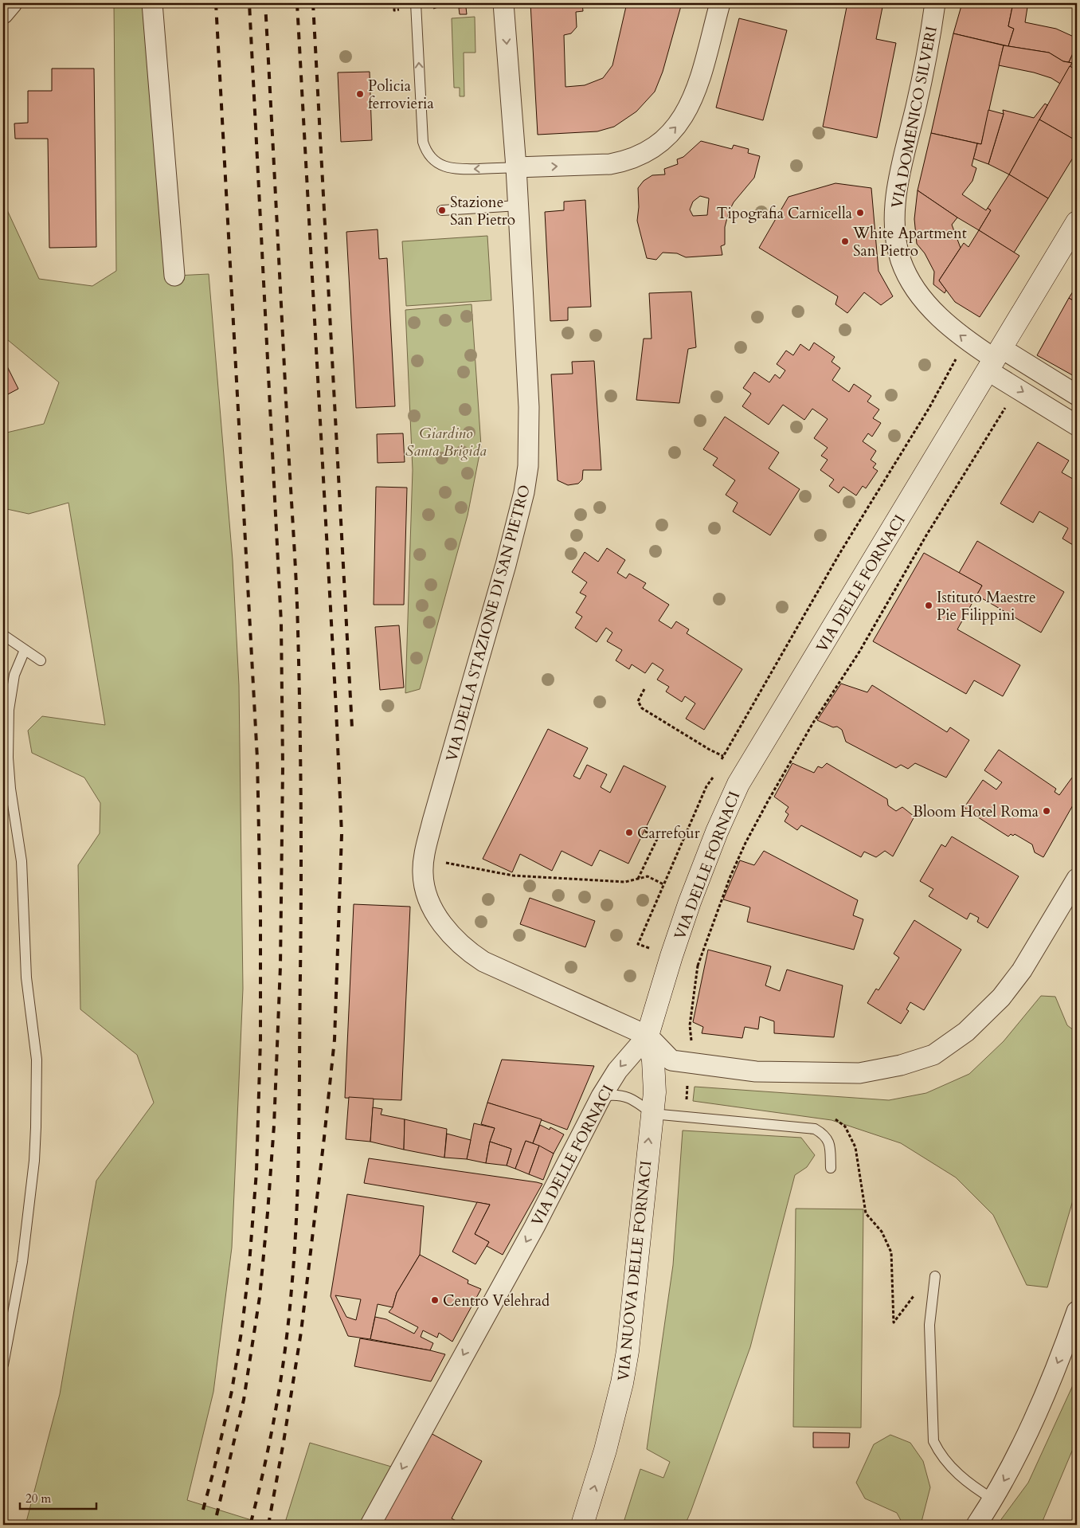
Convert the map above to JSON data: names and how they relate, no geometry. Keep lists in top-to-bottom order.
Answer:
{
  "streets": {
    "street": [
      "VIA DOMENICO SILVERI",
      "VIA DELLE FORNACI",
      "VIA DELLA STAZIONE DI SAN PIETRO",
      "VIA NUOVA DELLE FORNACI"
    ]
  },
  "crossings": [
    ["VIA DOMENICO SILVERI", "VIA DELLE FORNACI"],
    ["VIA DELLE FORNACI", "VIA DELLA STAZIONE DI SAN PIETRO"],
    ["VIA DELLE FORNACI", "VIA NUOVA DELLE FORNACI"],
    ["VIA DELLA STAZIONE DI SAN PIETRO", "VIA NUOVA DELLE FORNACI"]
  ],
  "one_way": ["VIA DOMENICO SILVERI", "VIA DELLE FORNACI", "VIA NUOVA DELLE FORNACI"],
  "parks": ["Giardino Santa Brigida"],
  "places": [
    "Policia ferrovieria",
    "Stazione San Pietro",
    "Tipografia Carnicella",
    "White Apartment San Pietro",
    "Istituto Maestre Pie Filippini",
    "Bloom Hotel Roma",
    "Carrefour",
    "Centro Velehrad"
  ],
  "scale_bar": "20 m"
}
